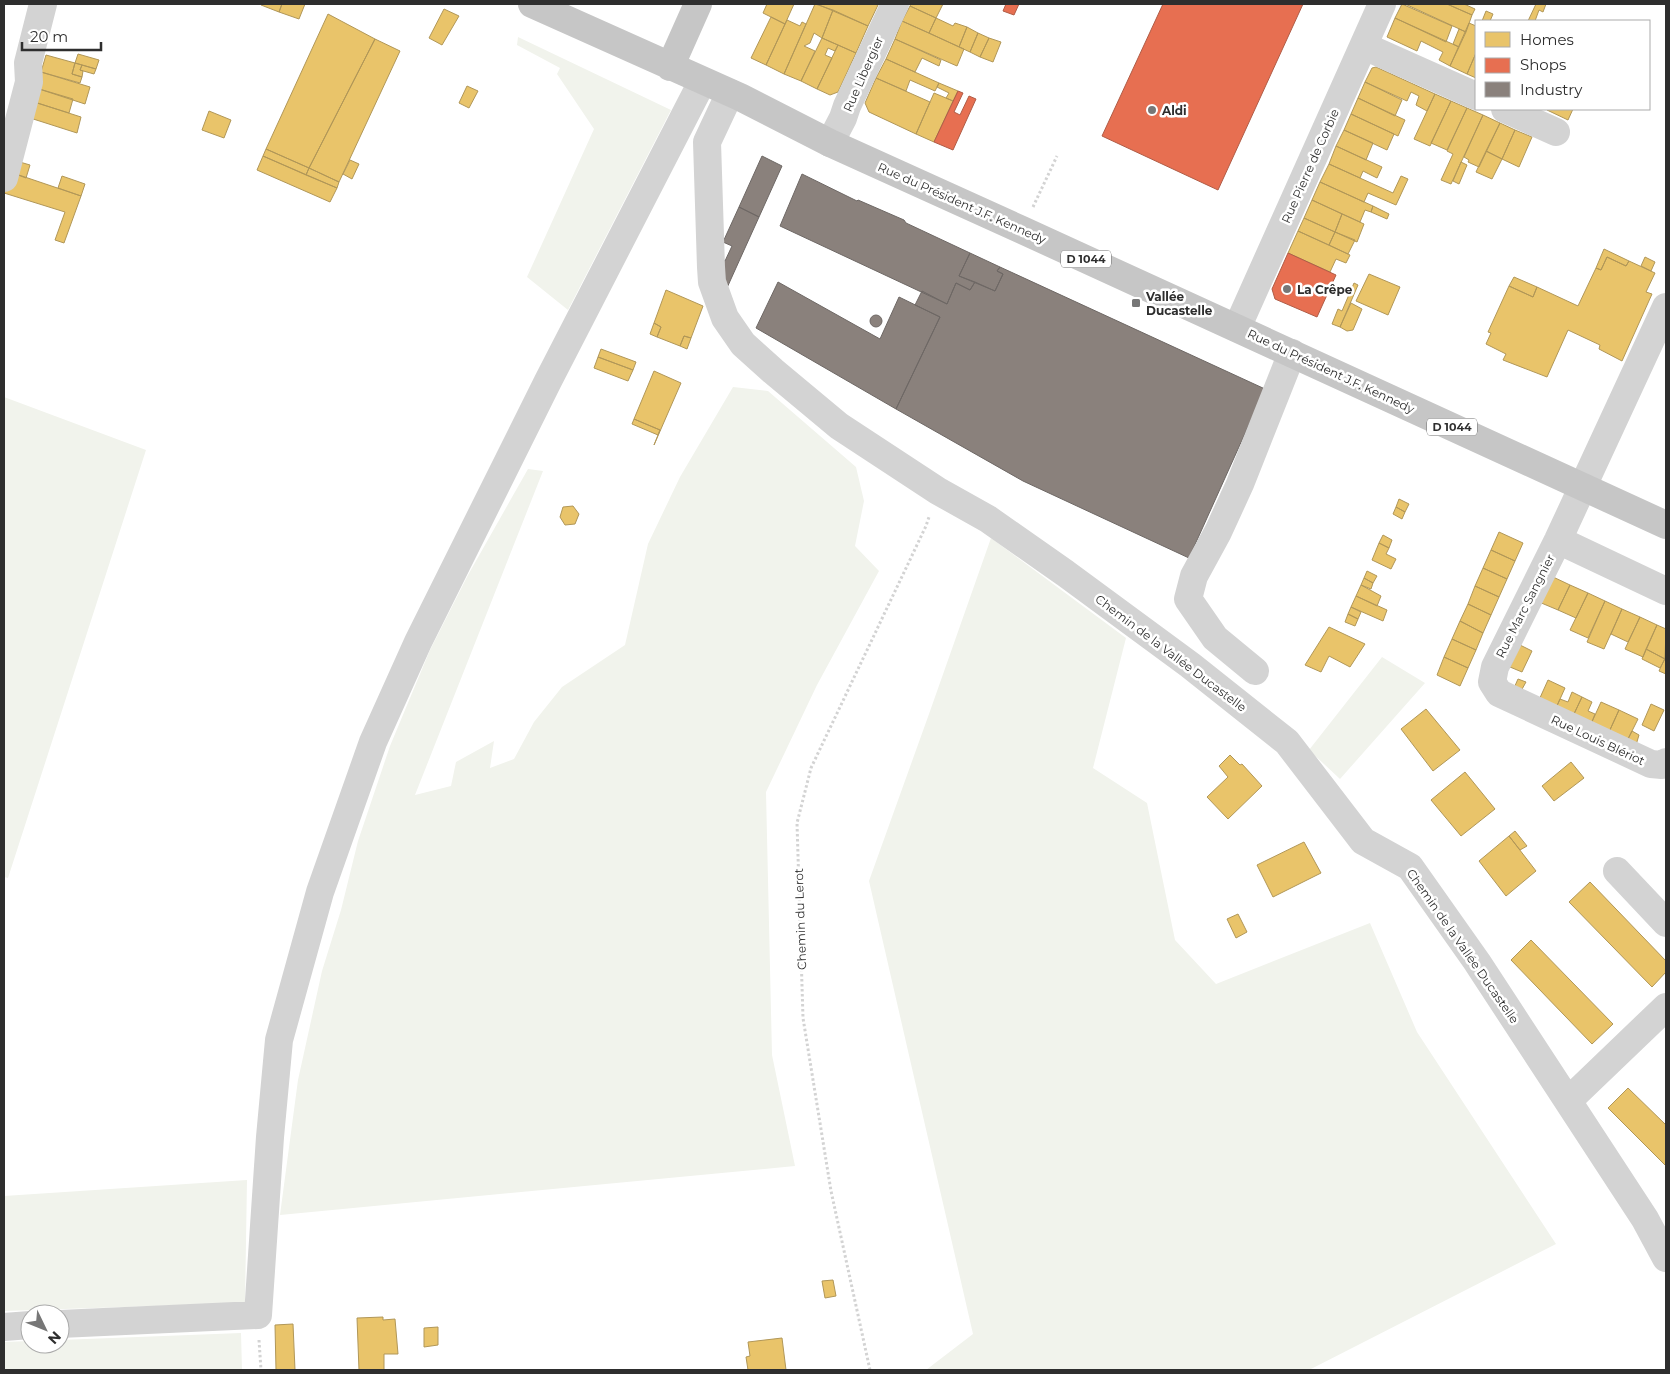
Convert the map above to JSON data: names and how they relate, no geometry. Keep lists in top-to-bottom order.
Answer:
{
  "streets": {
    "main road": ["Rue du Président J.F. Kennedy", "D 1044"],
    "street": [
      "Rue Libergier",
      "Rue Pierre de Corbie",
      "Rue Marc Sangnier",
      "Chemin de la Vallée Ducastelle",
      "Rue Louis Blériot"
    ],
    "path": ["Chemin du Lerot"]
  },
  "crossings": [
    ["Rue Libergier", "Rue du Président J.F. Kennedy"],
    ["Rue Pierre de Corbie", "Rue du Président J.F. Kennedy"],
    ["Rue du Président J.F. Kennedy", "Rue Marc Sangnier"],
    ["Rue du Président J.F. Kennedy", "Chemin de la Vallée Ducastelle"],
    ["Rue Marc Sangnier", "Rue Louis Blériot"],
    ["Chemin de la Vallée Ducastelle", "Chemin du Lerot"]
  ],
  "places": {
    "other": ["Aldi", "La Crêpe"],
    "transit": ["Vallée Ducastelle"]
  },
  "legend": ["Homes", "Shops", "Industry"],
  "scale_bar": "20 m",
  "north": "bottom right"
}
